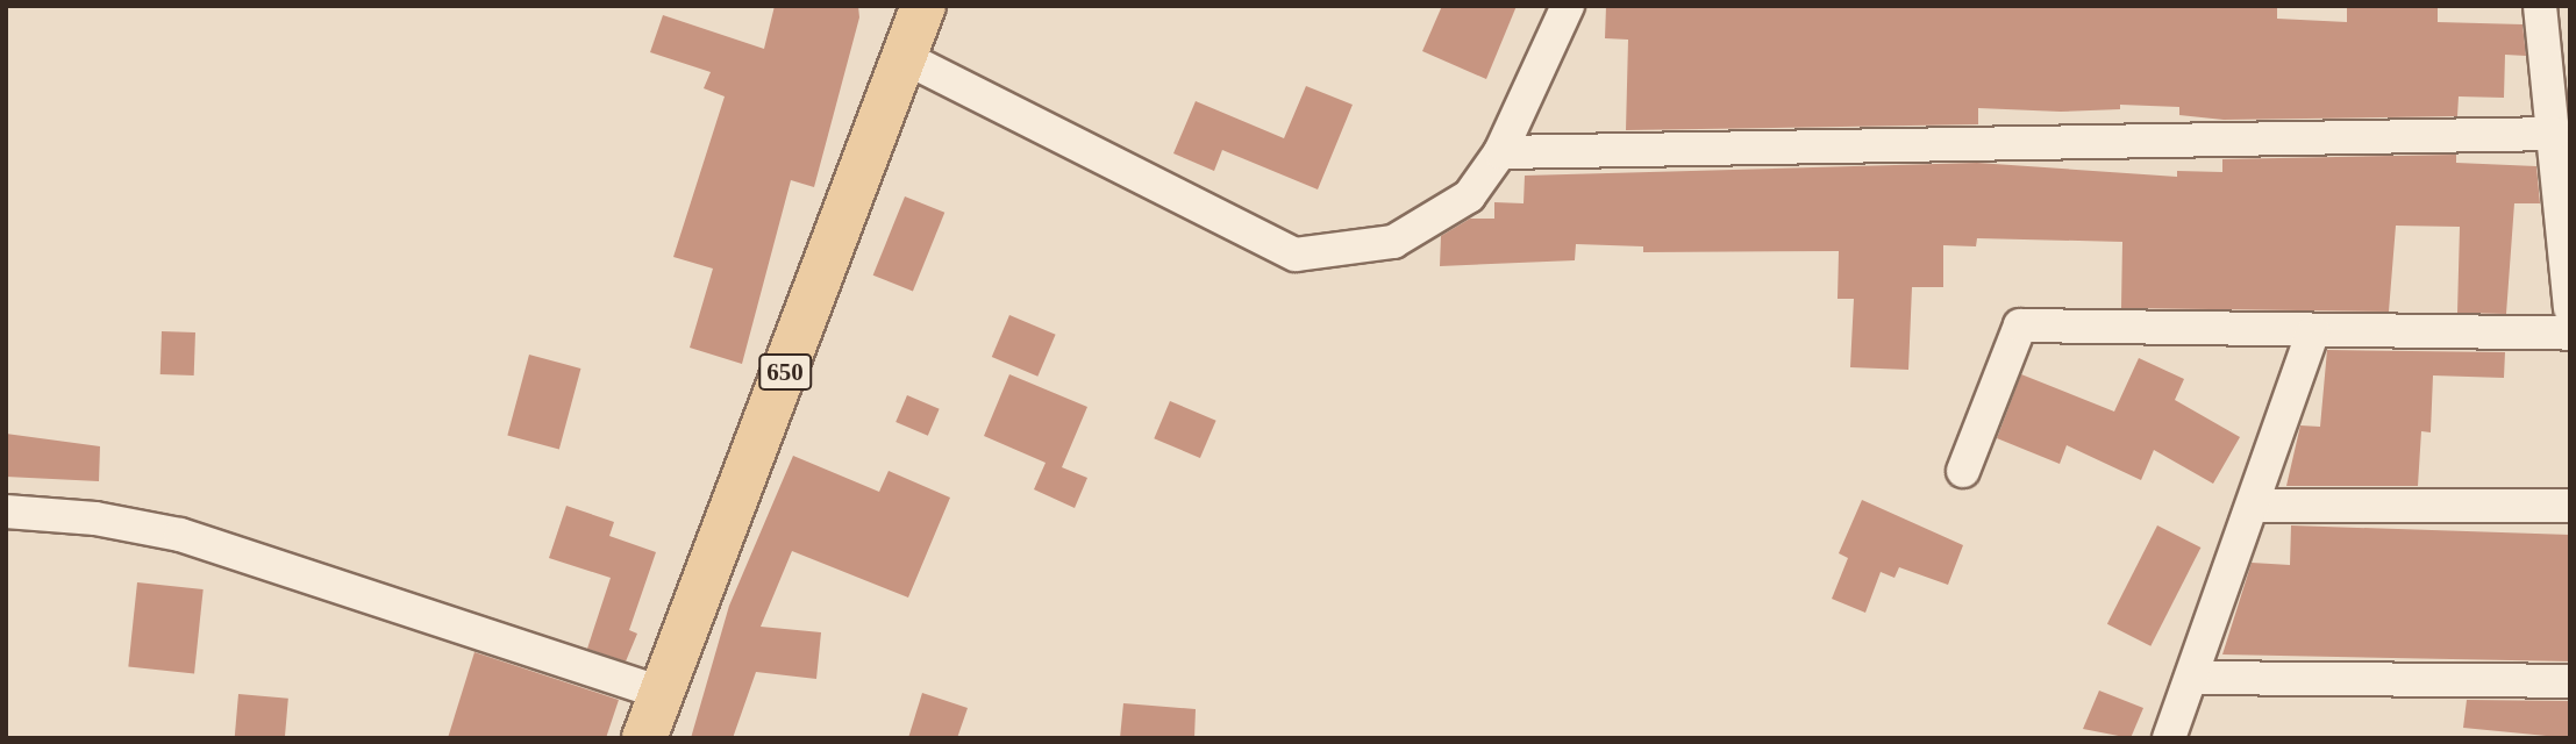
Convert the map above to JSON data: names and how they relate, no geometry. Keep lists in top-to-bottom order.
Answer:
{
  "streets": {
    "main road": ["650"]
  }
}
